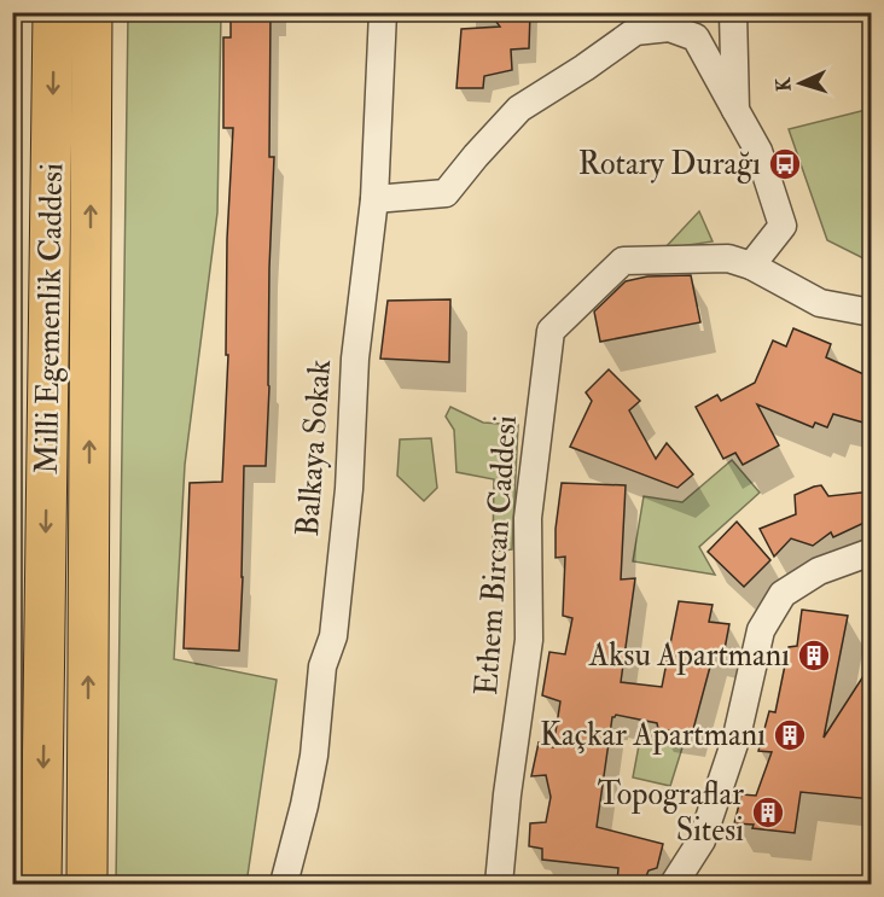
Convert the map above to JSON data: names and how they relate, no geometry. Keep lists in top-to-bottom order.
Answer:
{
  "streets": {
    "highway": ["Milli Egemenlik Caddesi"],
    "street": ["Balkaya Sokak", "Ethem Bircan Caddesi"]
  },
  "places": {
    "bus stop": ["Rotary Durağı"],
    "building": ["Aksu Apartmanı", "Kaçkar Apartmanı", "Topograflar Sitesi"]
  },
  "north": "left"
}
